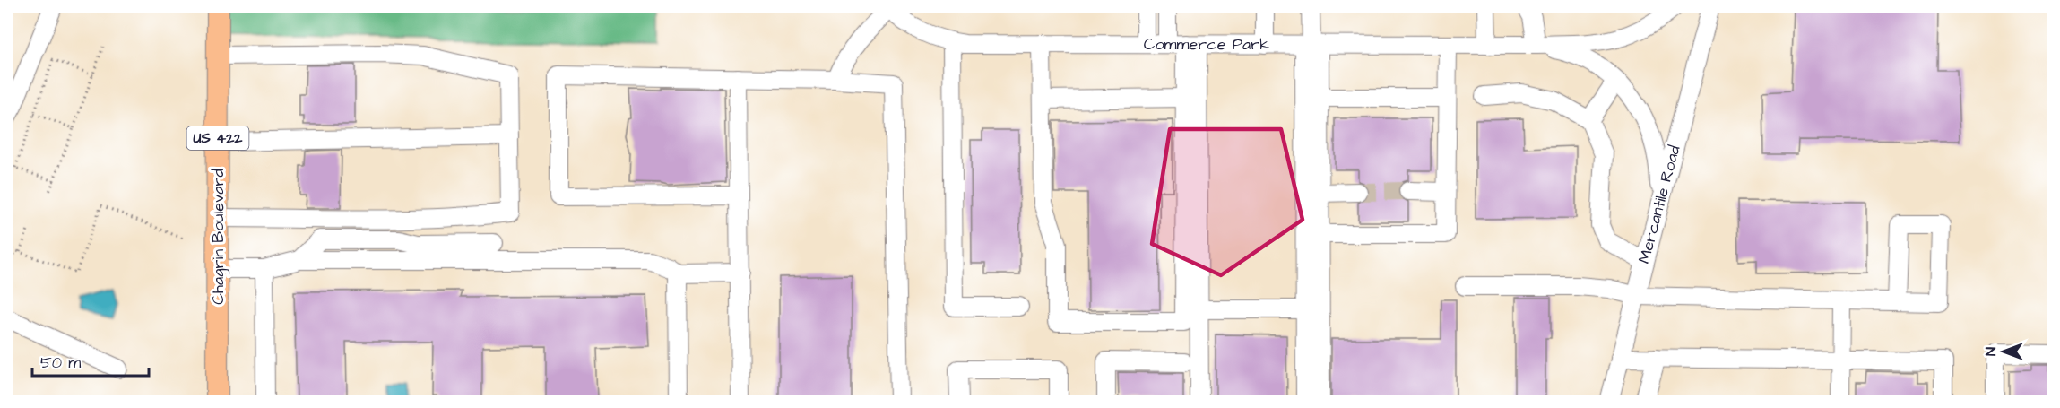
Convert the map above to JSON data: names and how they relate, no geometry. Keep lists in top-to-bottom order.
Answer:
{
  "streets": {
    "main road": ["US 422", "Chagrin Boulevard"],
    "street": ["Commerce Park", "Mercantile Road"]
  },
  "crossings": [
    ["Commerce Park", "Mercantile Road"]
  ],
  "scale_bar": "50 m",
  "north": "left"
}
